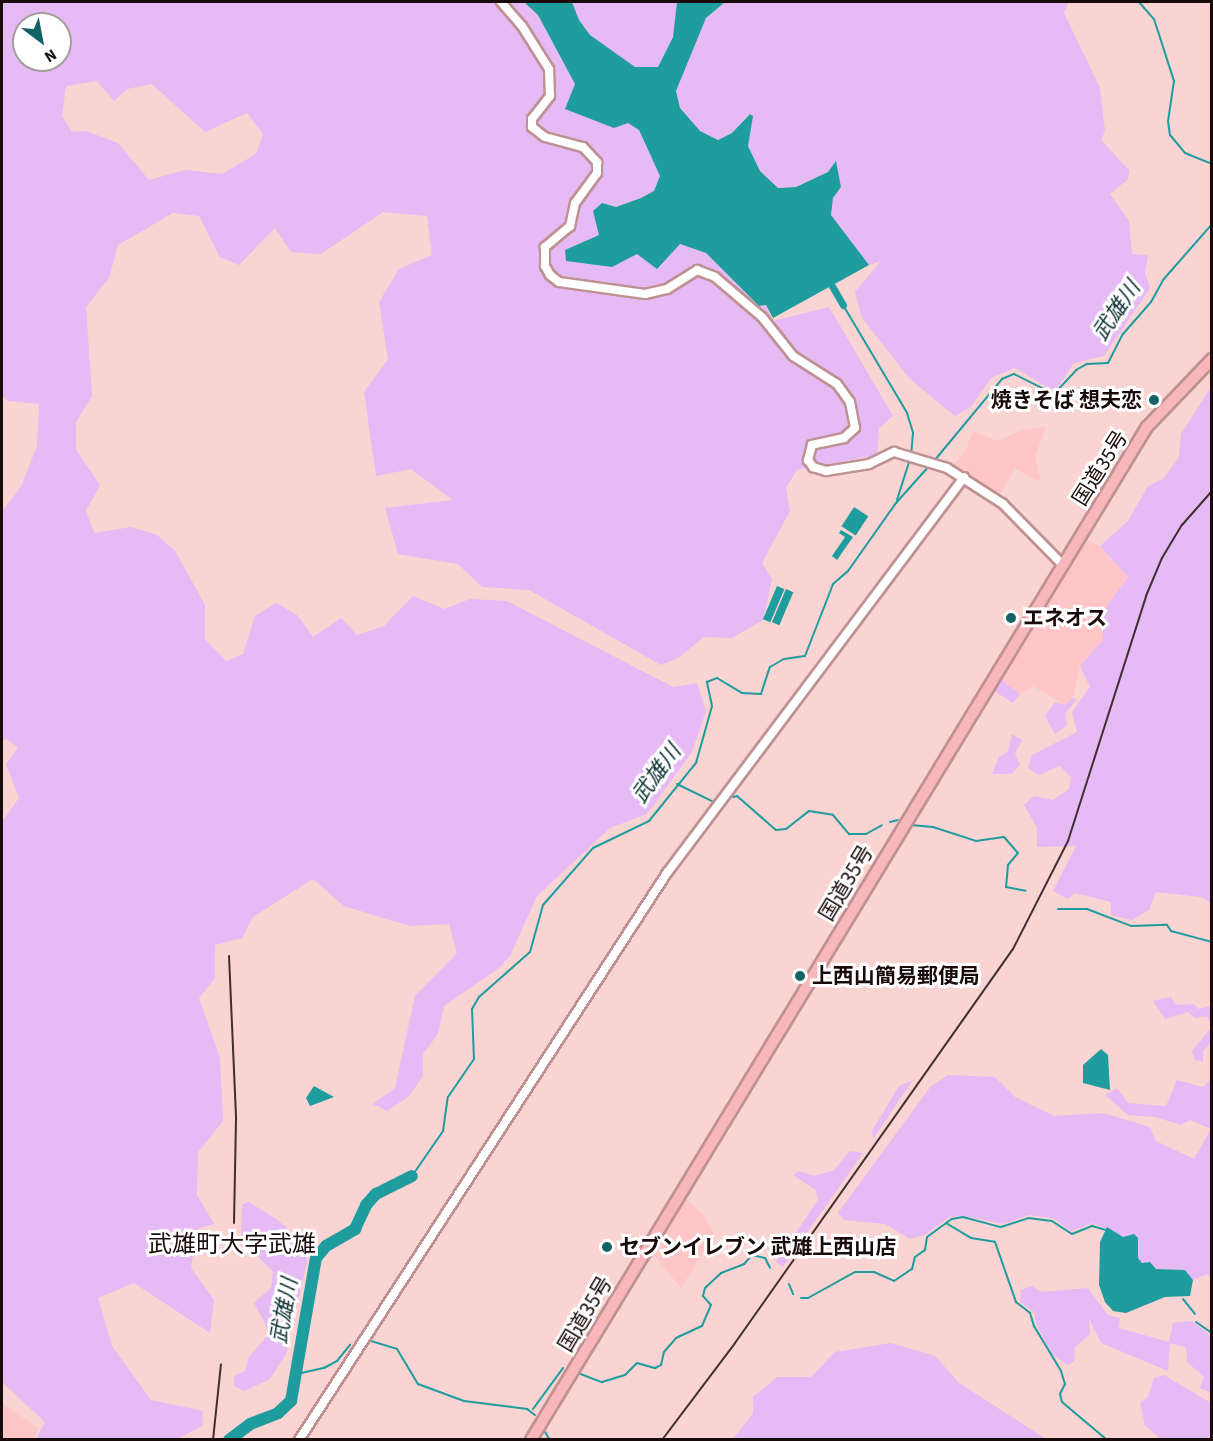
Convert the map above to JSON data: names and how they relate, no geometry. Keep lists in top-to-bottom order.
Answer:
{
  "streets": {
    "highway": ["国道35号"]
  },
  "districts": ["武雄町大字武雄"],
  "water": ["武雄川"],
  "places": [
    "焼きそば 想夫恋",
    "エネオス",
    "上西山簡易郵便局",
    "セブンイレブン 武雄上西山店"
  ],
  "north": "bottom right"
}
